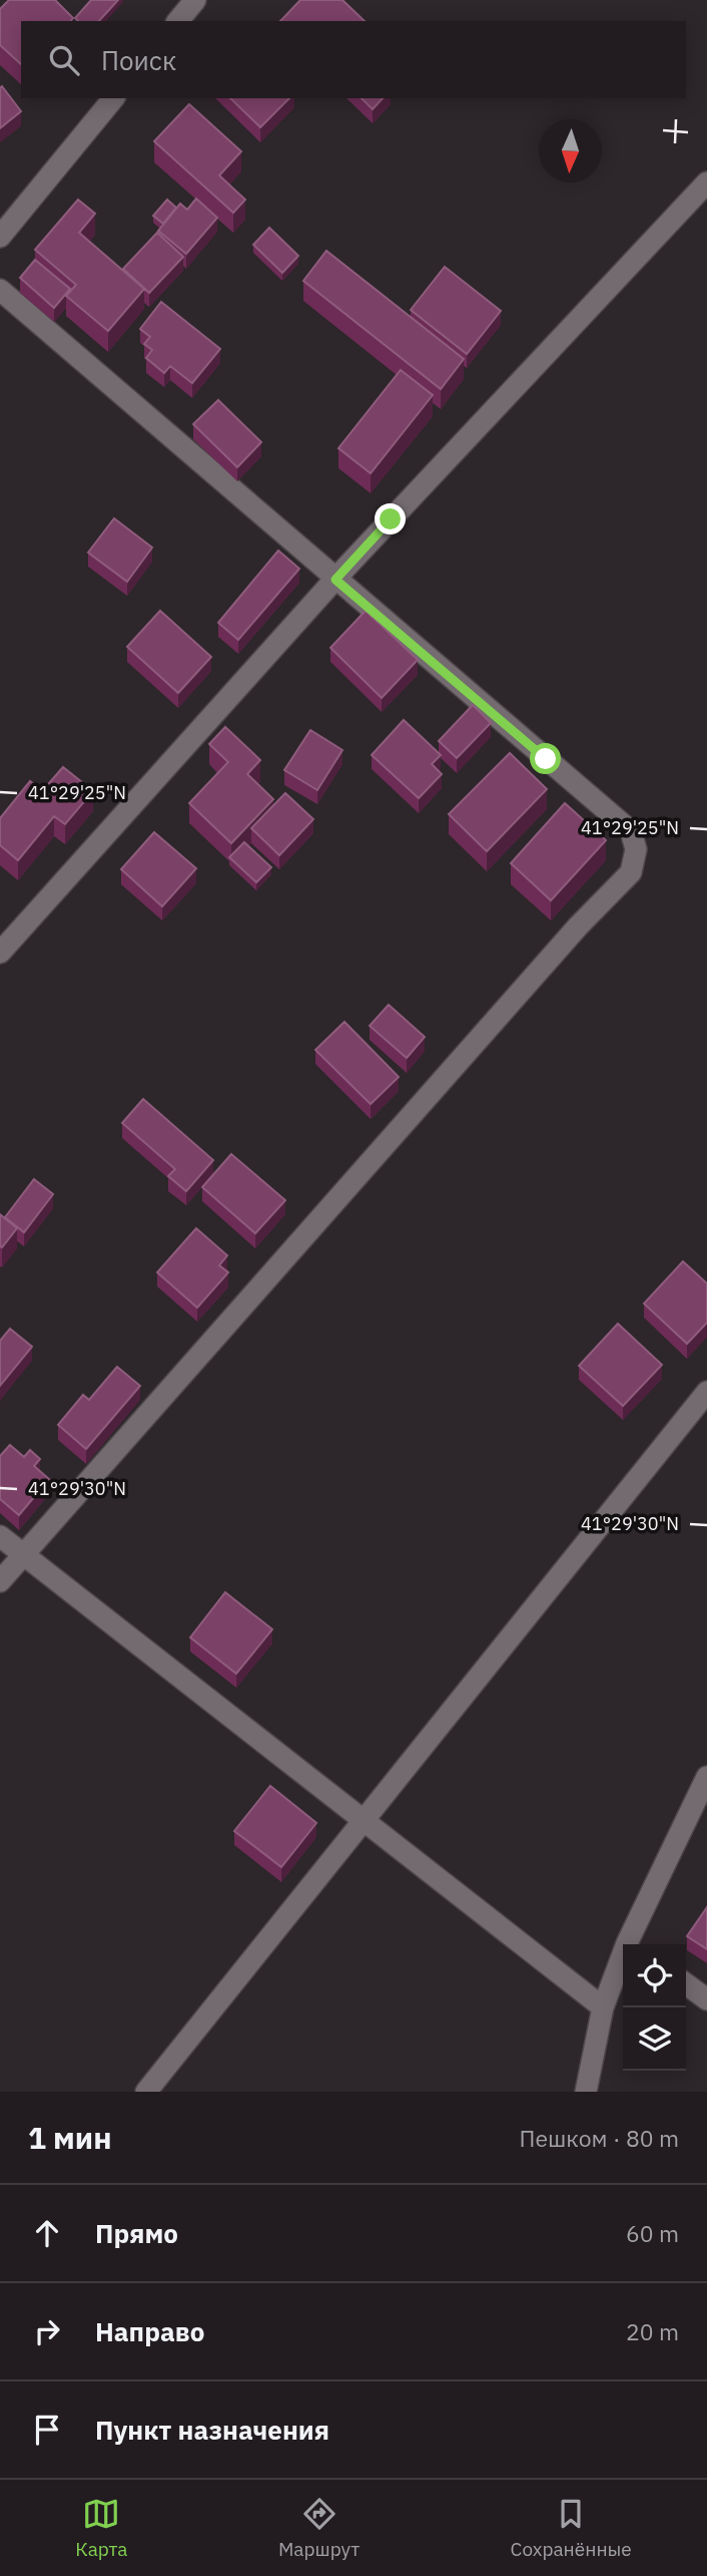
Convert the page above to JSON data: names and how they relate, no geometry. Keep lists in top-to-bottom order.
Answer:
{
  "north": "bottom",
  "page": {
    "search": "Поиск",
    "heading": ["1 мин", "Пешком · 80 m"],
    "list": [
      ["Прямо", "60 m"],
      ["Направо", "20 m"],
      "Пункт назначения"
    ],
    "nav": ["Карта", "Маршрут", "Сохранённые"]
  },
  "coordinates": ["41°29'25\"N", "41°29'30\"N"]
}
